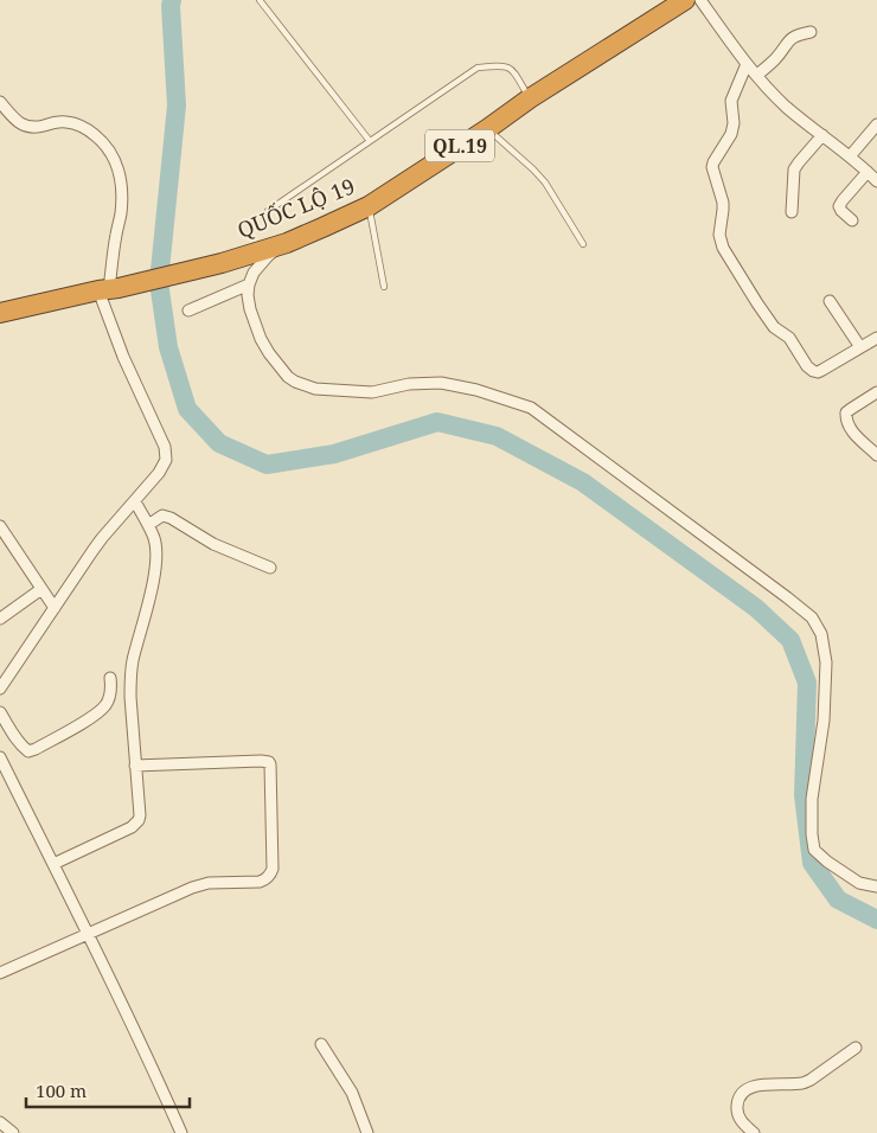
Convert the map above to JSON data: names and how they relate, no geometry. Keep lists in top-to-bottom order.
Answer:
{
  "streets": {
    "highway": ["QL.19", "QUỐC LỘ 19"]
  },
  "crossings": [
    ["QL.19", "QUỐC LỘ 19"]
  ],
  "scale_bar": "100 m"
}
